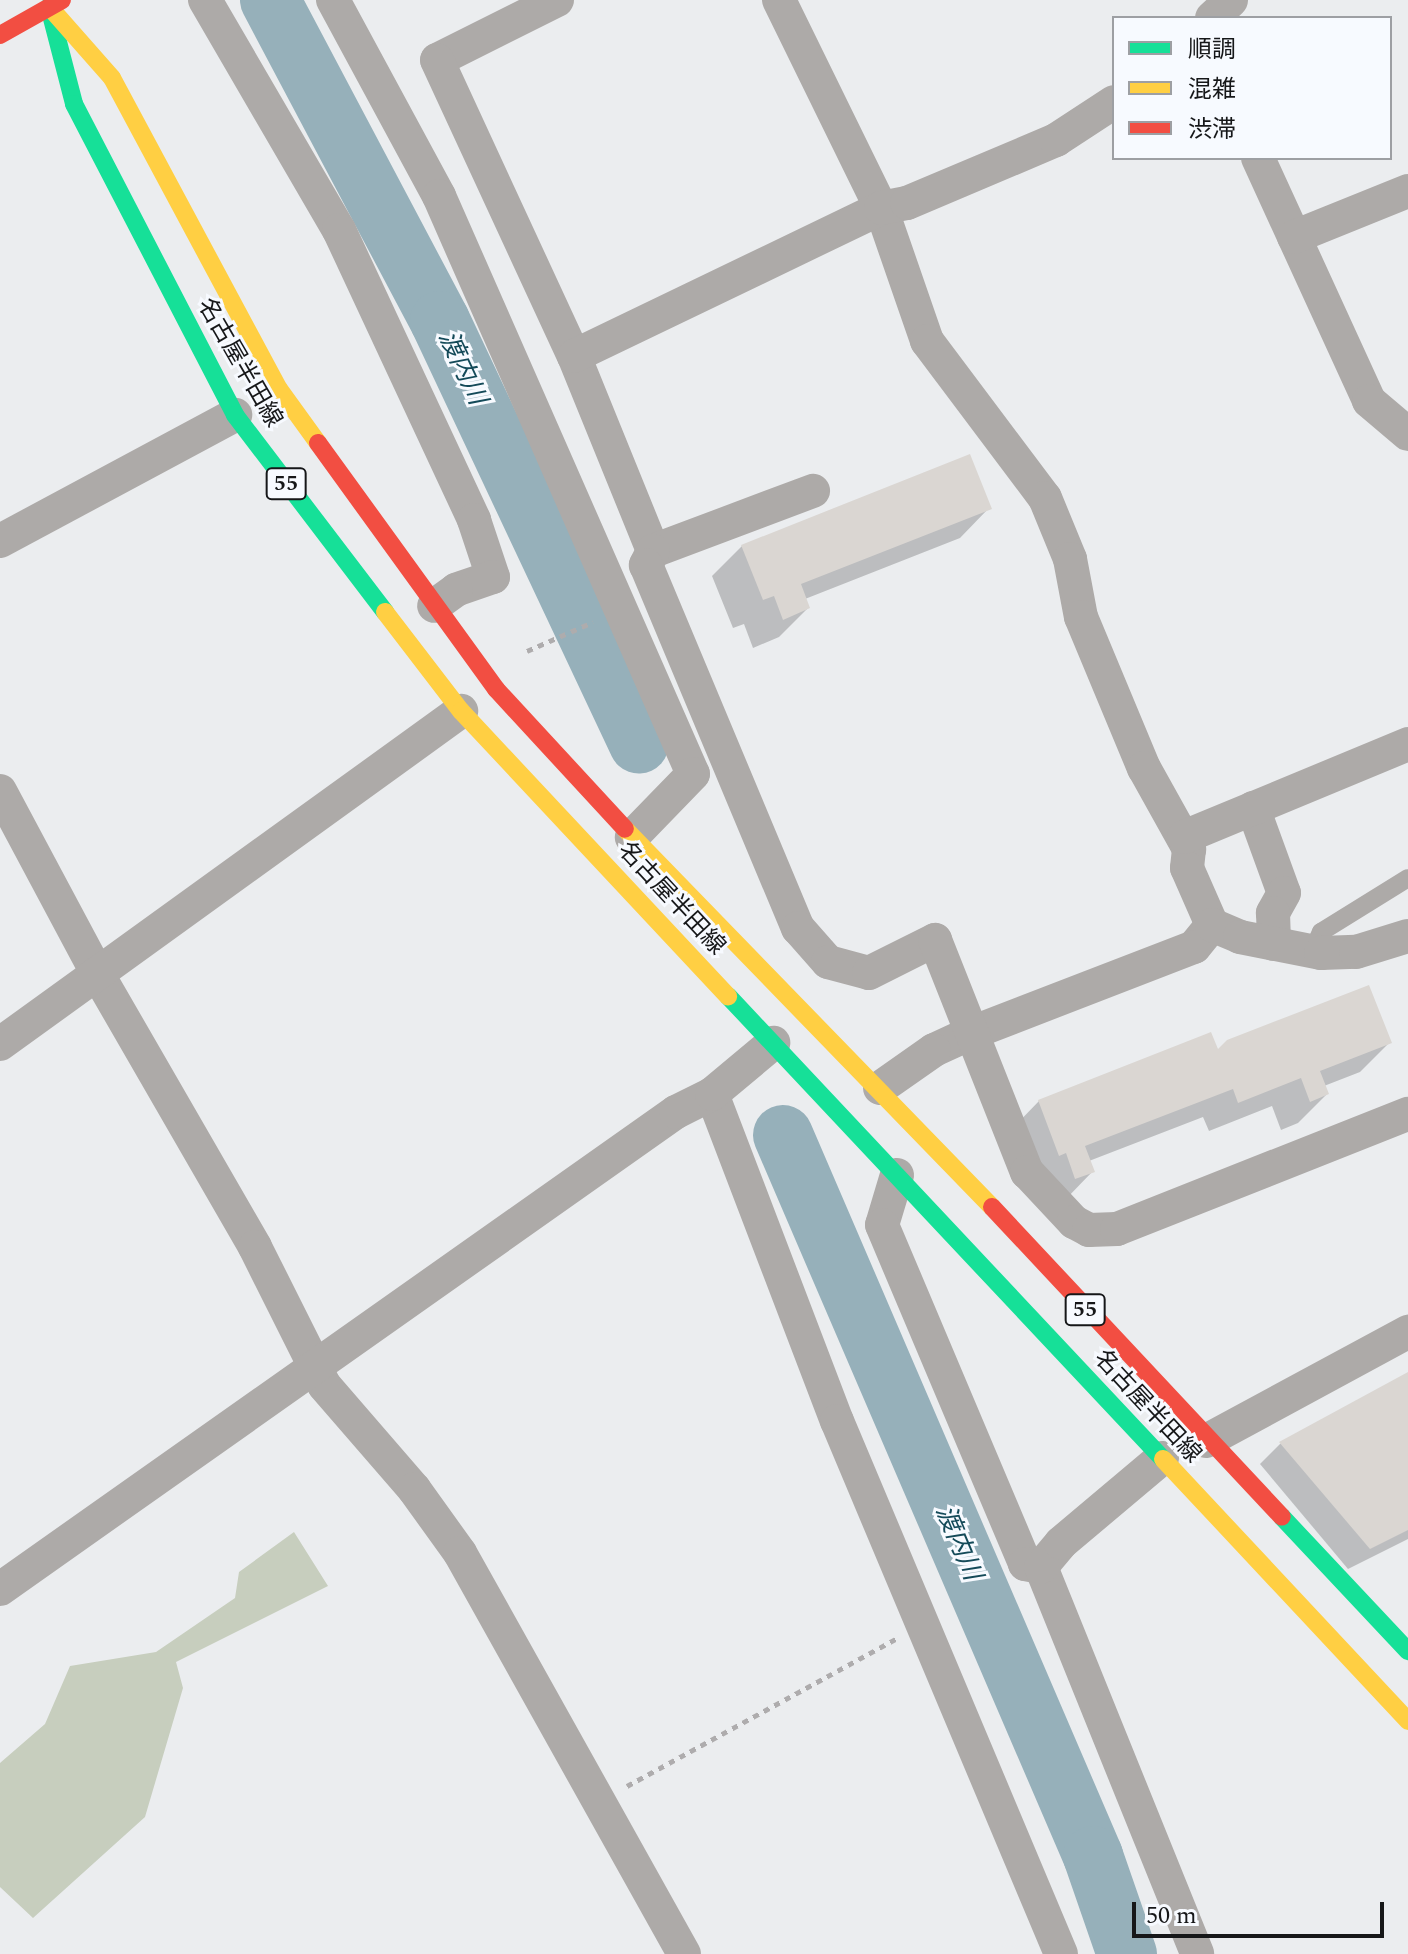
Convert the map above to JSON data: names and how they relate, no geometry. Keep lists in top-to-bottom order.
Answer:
{
  "streets": {
    "main road": ["名古屋半田線", "55"]
  },
  "water": ["渡内川"],
  "legend": ["順調", "混雑", "渋滞"],
  "scale_bar": "50 m"
}
